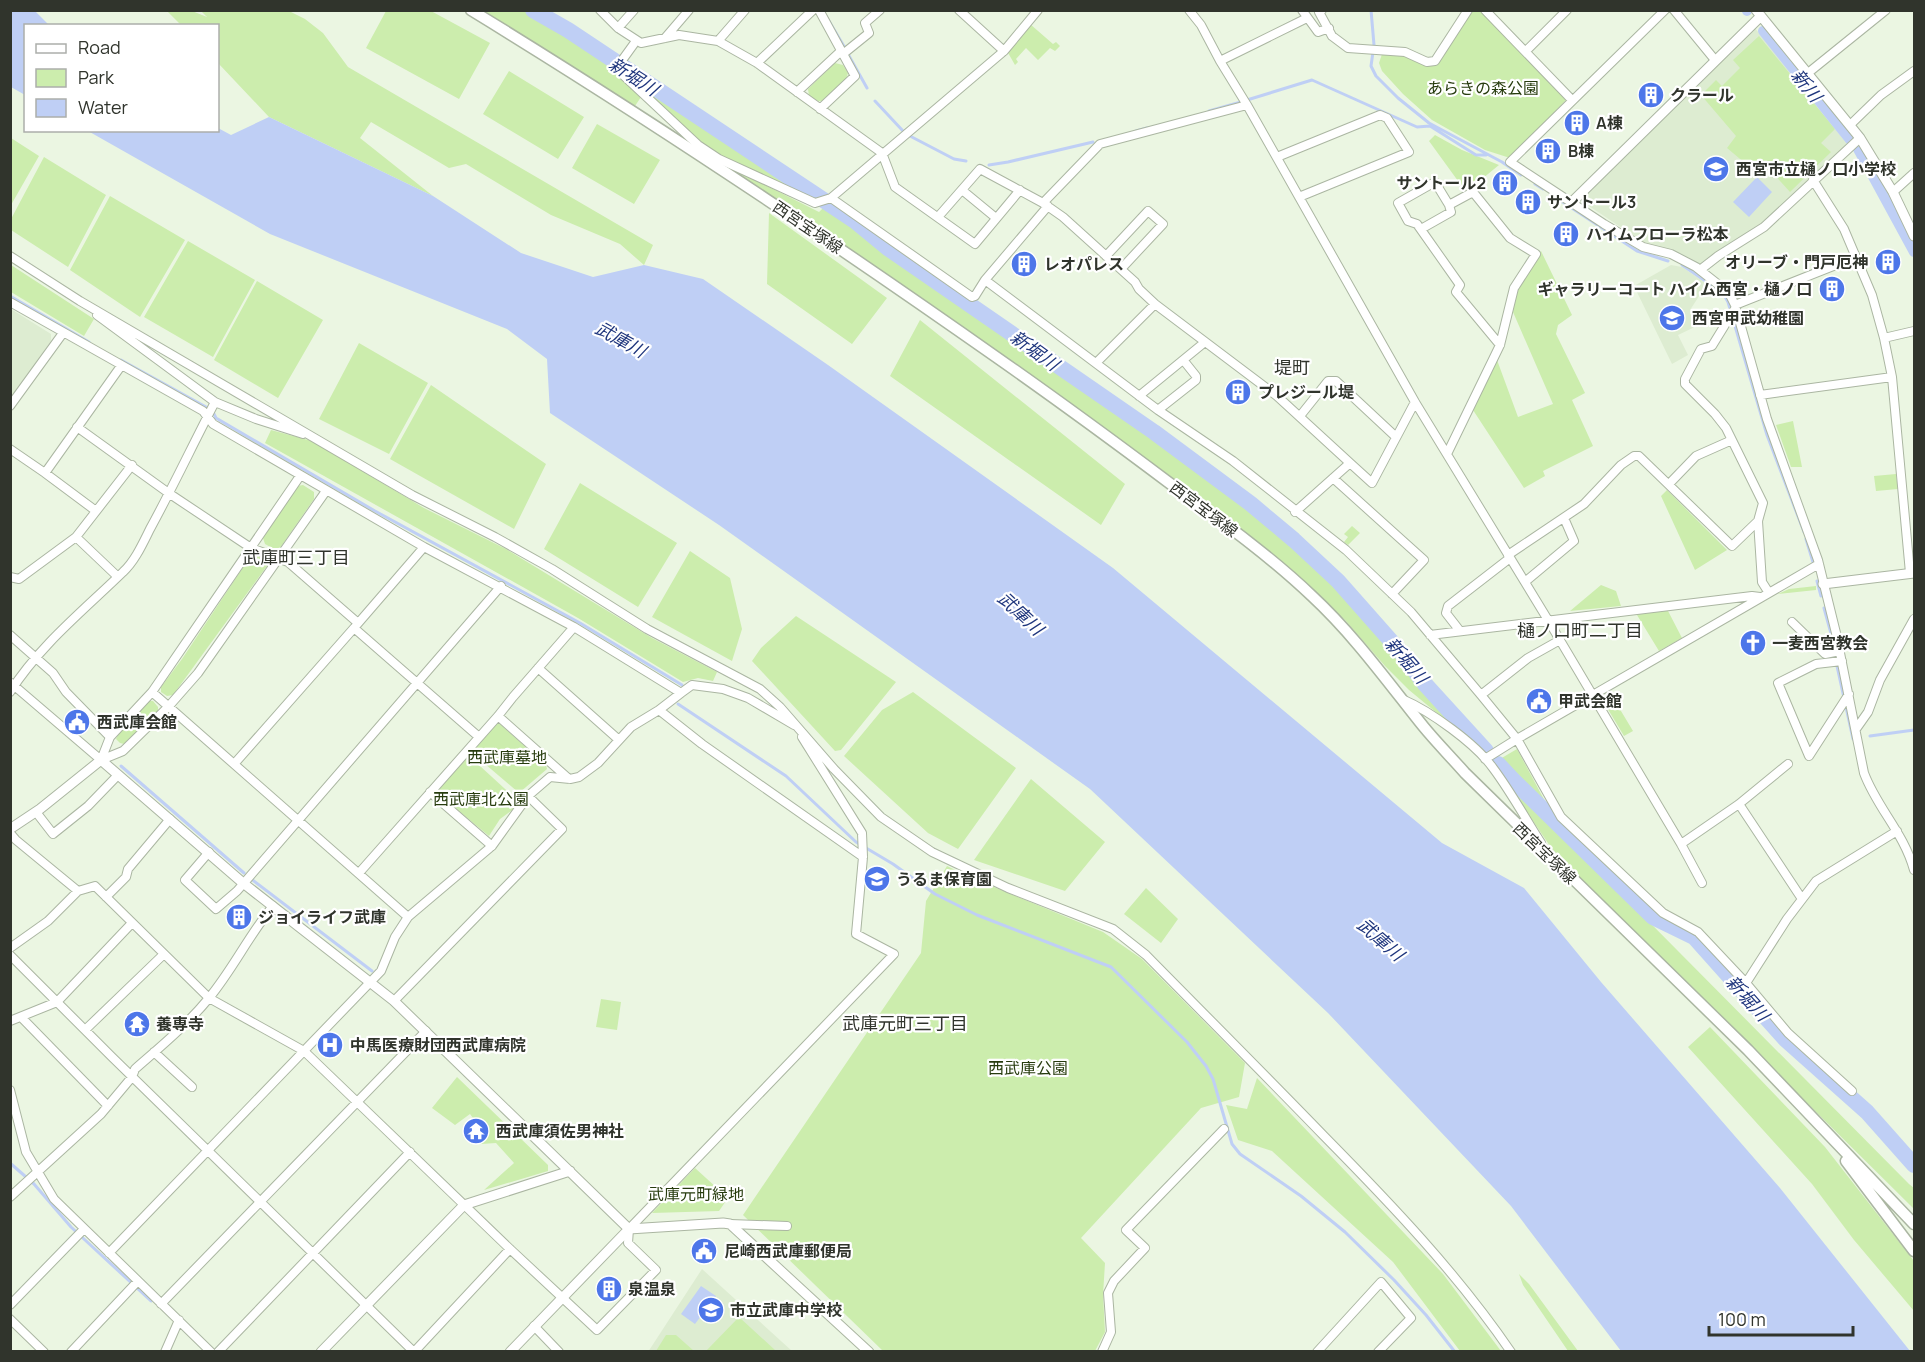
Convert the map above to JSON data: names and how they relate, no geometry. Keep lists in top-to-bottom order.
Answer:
{
  "streets": {
    "main road": ["西宮宝塚線"]
  },
  "districts": [
    "堤町",
    "武庫町三丁目",
    "樋ノ口町二丁目",
    "武庫元町三丁目"
  ],
  "water": ["新堀川", "新川", "武庫川"],
  "parks": [
    "あらきの森公園",
    "西武庫墓地",
    "西武庫北公園",
    "西武庫公園",
    "武庫元町緑地"
  ],
  "places": {
    "building": [
      "クラール",
      "A棟",
      "B棟",
      "サントール2",
      "サントール3",
      "ハイムフローラ松本",
      "オリーブ・門戸厄神",
      "レオパレス",
      "ギャラリーコート ハイム西宮・樋ノ口",
      "プレジール堤",
      "ジョイライフ武庫",
      "泉温泉"
    ],
    "school or university": [
      "西宮市立樋ノ口小学校",
      "西宮甲武幼稚園",
      "うるま保育園",
      "市立武庫中学校"
    ],
    "church": ["一麦西宮教会"],
    "public building": ["甲武会館", "西武庫会館", "尼崎西武庫郵便局"],
    "temple": ["養専寺", "西武庫須佐男神社"],
    "hospital": ["中馬医療財団西武庫病院"]
  },
  "legend": ["Road", "Park", "Water"],
  "scale_bar": "100 m"
}
